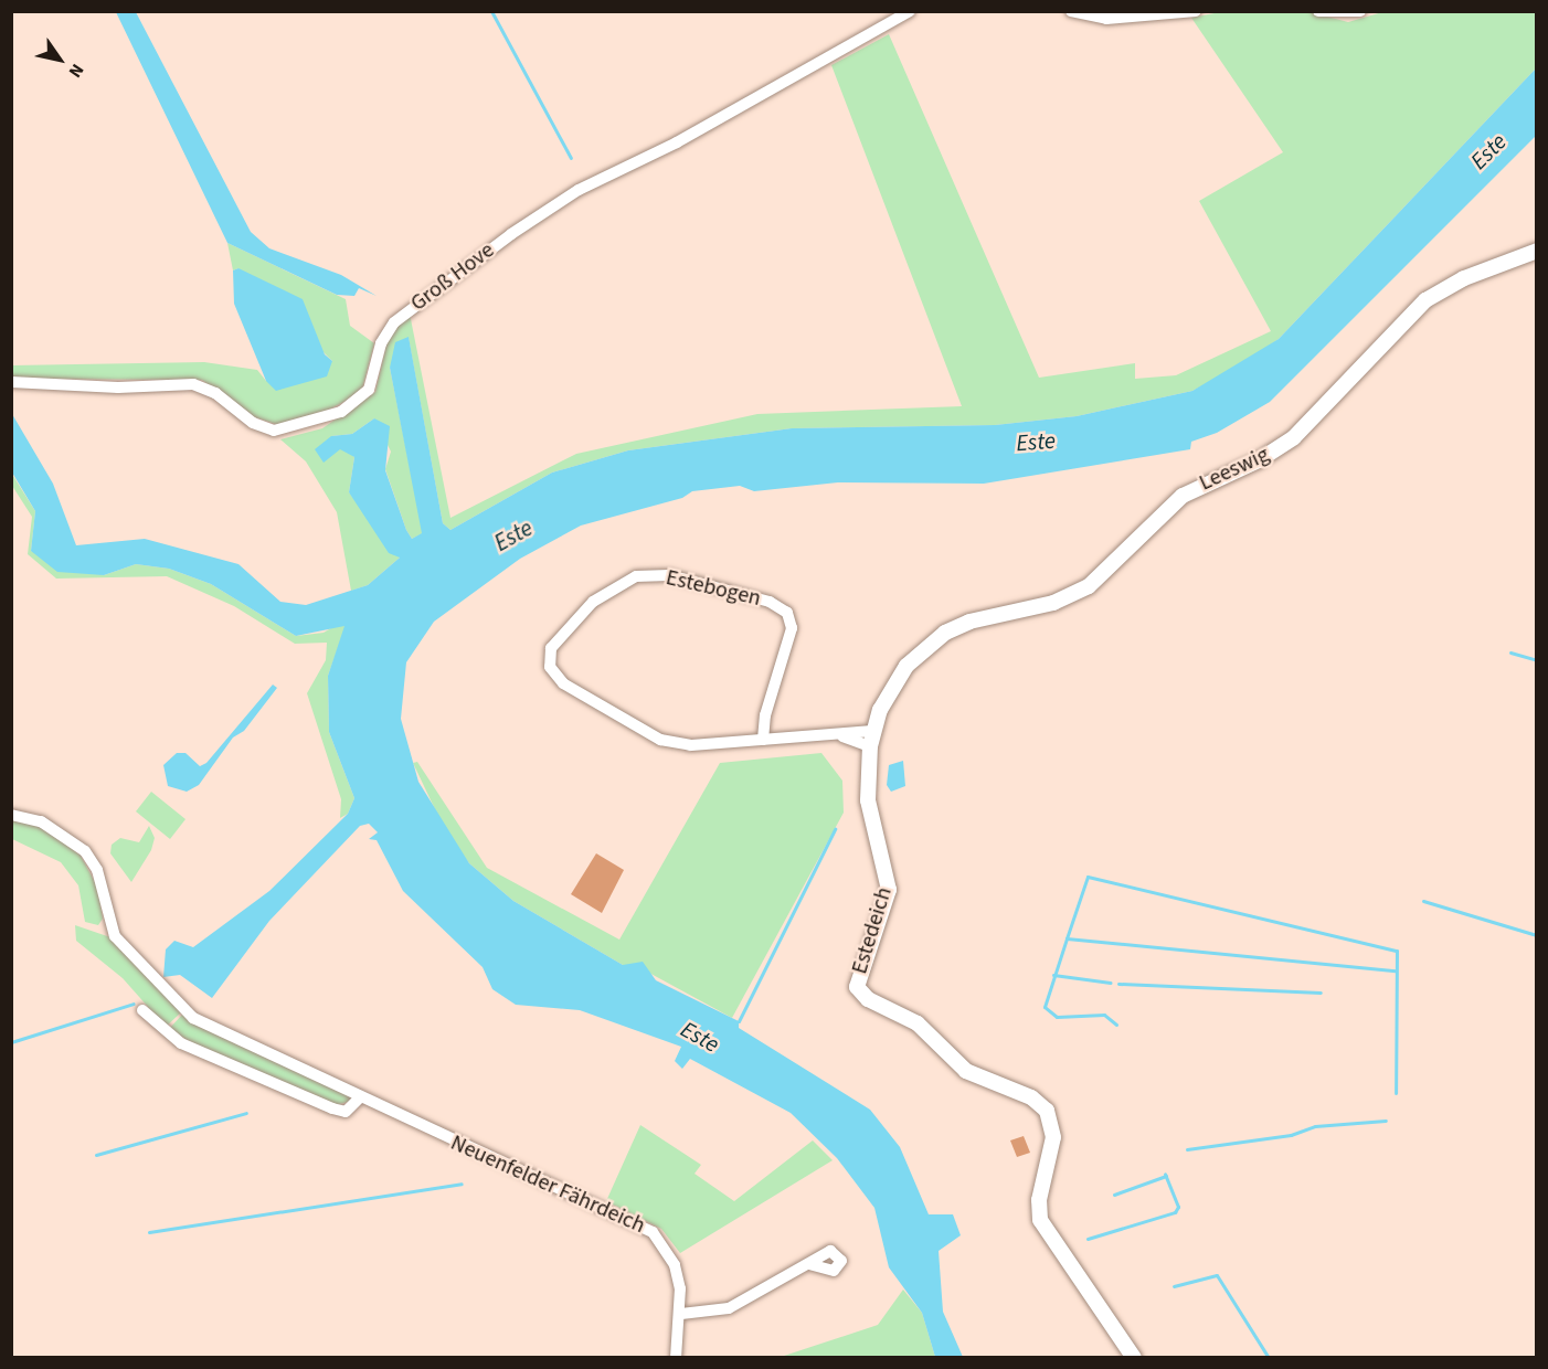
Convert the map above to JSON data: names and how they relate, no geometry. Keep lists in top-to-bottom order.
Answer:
{
  "streets": {
    "street": [
      "Groß Hove",
      "Leeswig",
      "Estebogen",
      "Estedeich",
      "Neuenfelder Fährdeich"
    ]
  },
  "crossings": [
    ["Leeswig", "Estedeich"],
    ["Estebogen", "Estedeich"]
  ],
  "water": ["Este"],
  "north": "bottom right"
}
